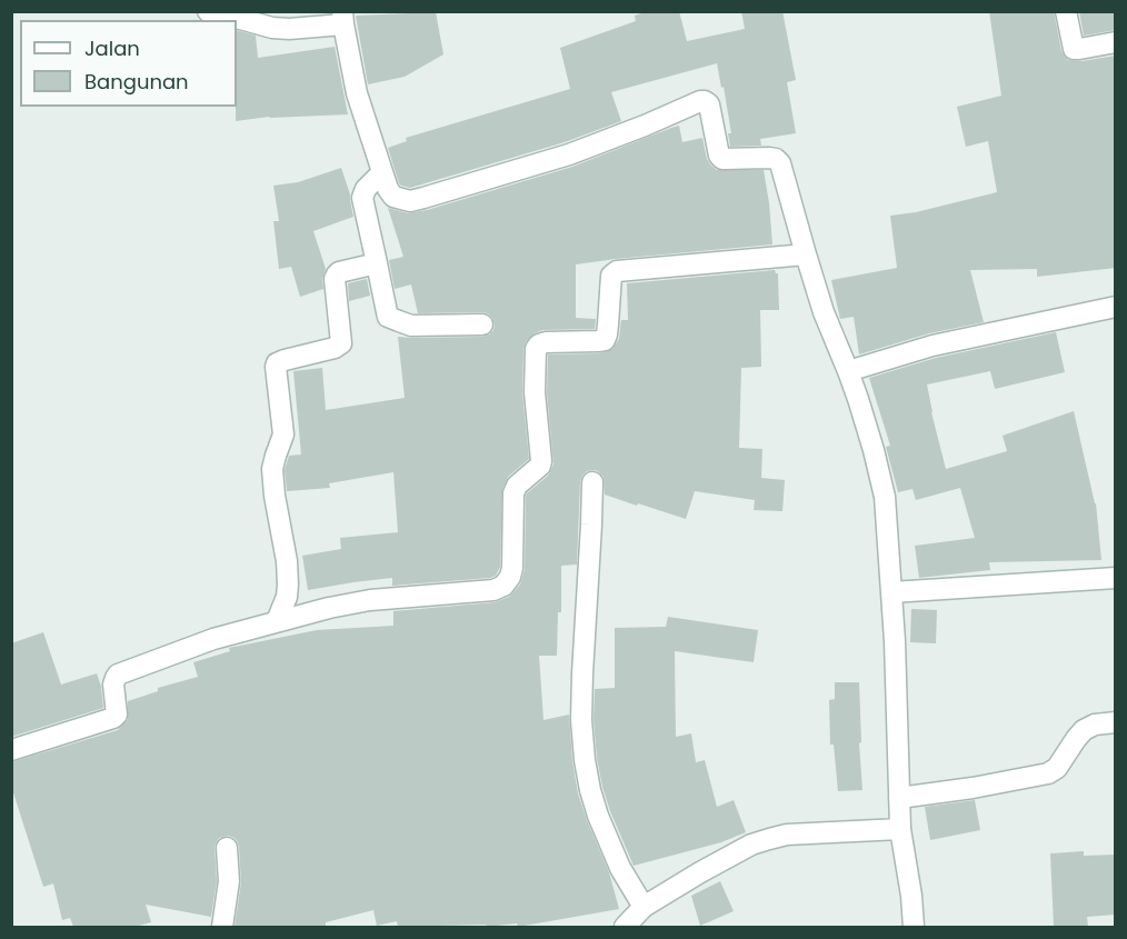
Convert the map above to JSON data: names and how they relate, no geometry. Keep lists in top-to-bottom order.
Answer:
{
  "legend": ["Jalan", "Bangunan"]
}
